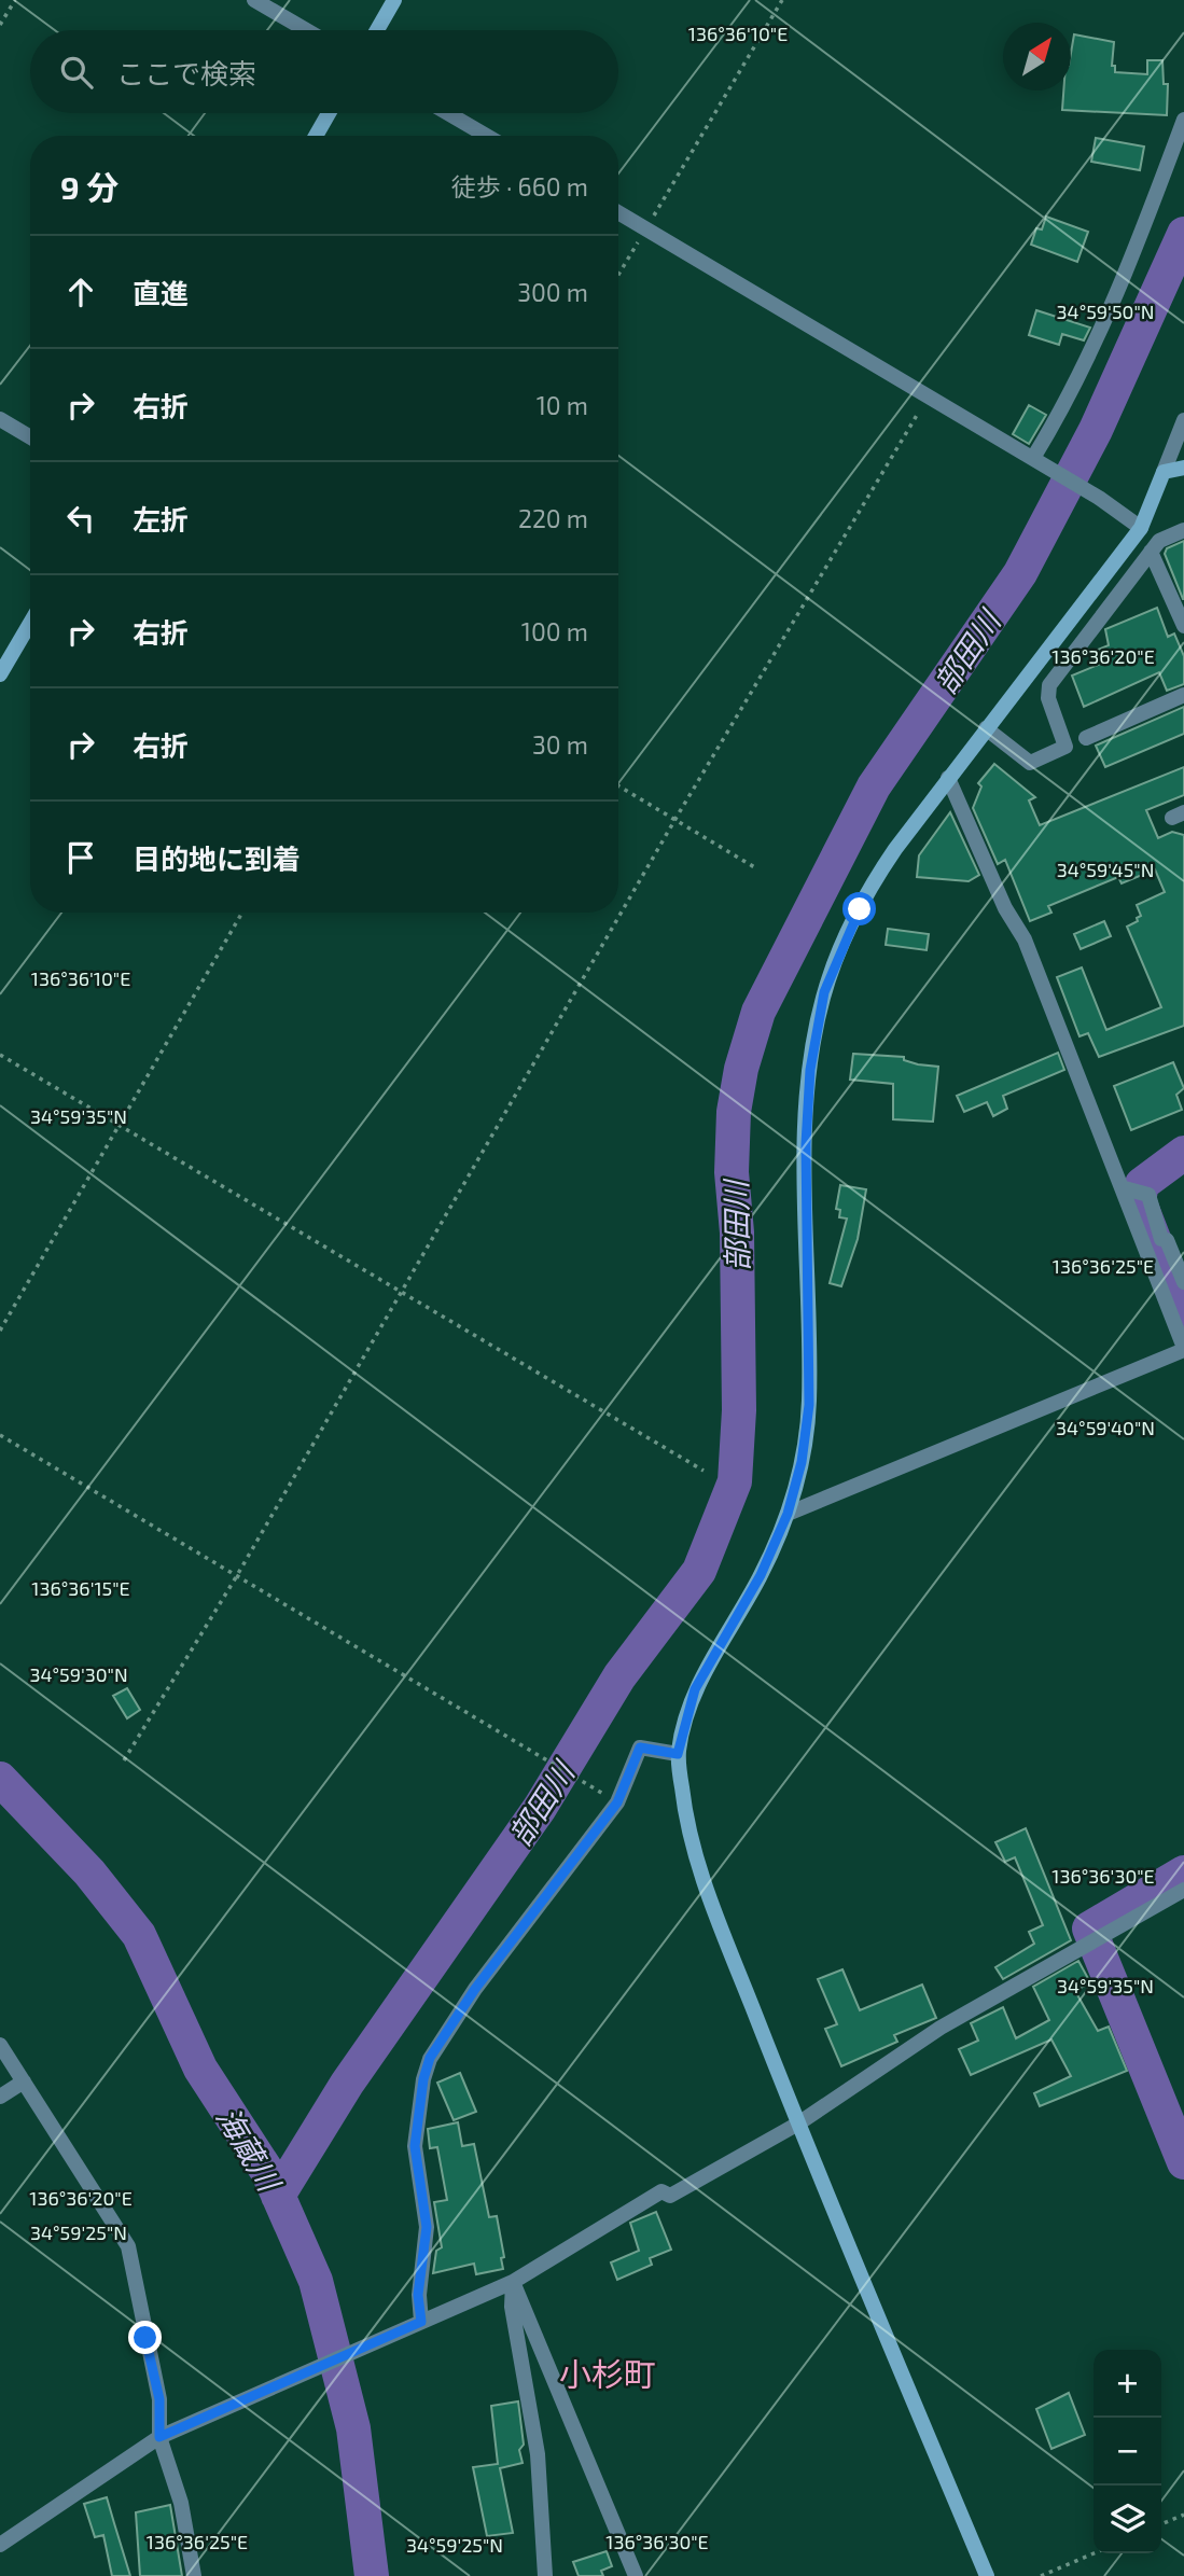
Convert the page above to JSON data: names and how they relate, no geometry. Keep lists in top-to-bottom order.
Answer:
{
  "districts": ["小杉町"],
  "water": ["部田川", "海蔵川"],
  "north": "top right",
  "page": {
    "search": "ここで検索",
    "heading": ["9 分", "徒歩 · 660 m"],
    "list": [
      ["直進", "300 m"],
      ["右折", "10 m"],
      ["左折", "220 m"],
      ["右折", "100 m"],
      ["右折", "30 m"],
      "目的地に到着"
    ],
    "map_buttons": ["+", "−"]
  },
  "coordinates": [
    "136°36'10\"E",
    "34°59'50\"N",
    "136°36'20\"E",
    "34°59'45\"N",
    "34°59'35\"N",
    "136°36'25\"E",
    "34°59'40\"N",
    "136°36'15\"E",
    "34°59'30\"N",
    "136°36'30\"E",
    "34°59'25\"N"
  ]
}
